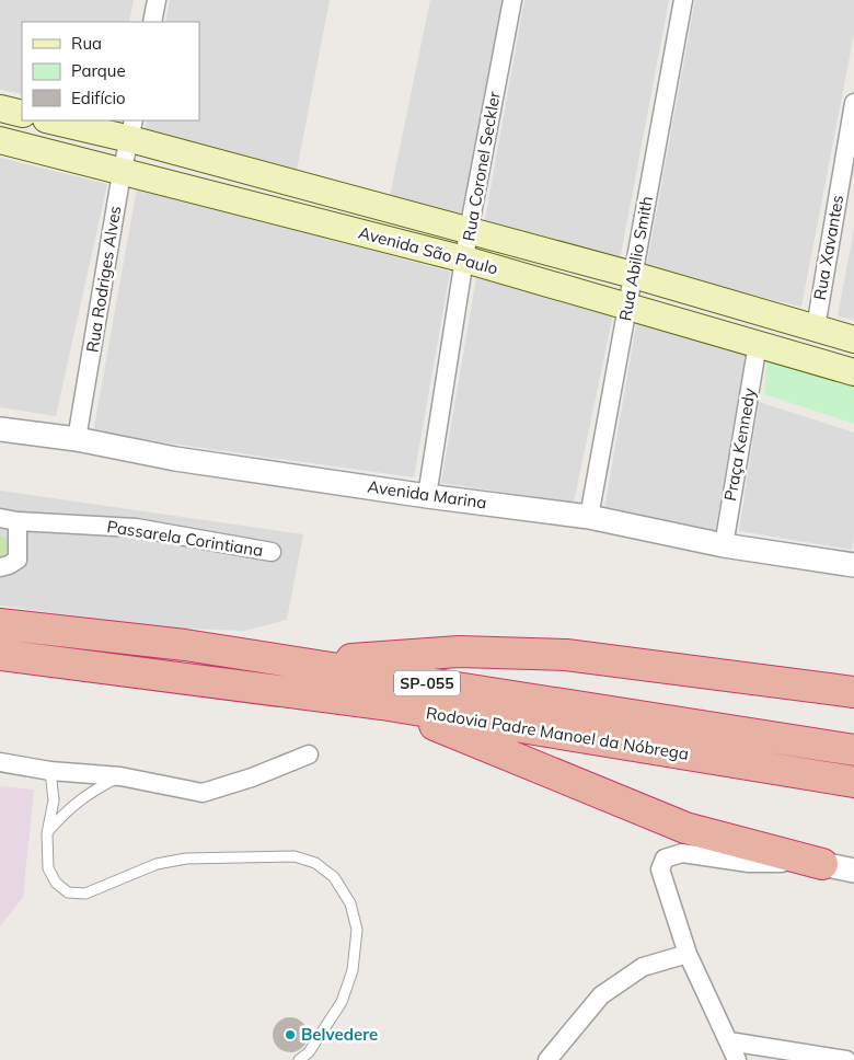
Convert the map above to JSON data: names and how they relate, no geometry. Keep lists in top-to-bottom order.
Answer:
{
  "streets": {
    "highway": ["SP-055", "Rodovia Padre Manoel da Nóbrega"],
    "main road": ["Avenida São Paulo"],
    "street": [
      "Rua Coronel Seckler",
      "Rua Xavantes",
      "Rua Abilio Smith",
      "Rua Rodriges Alves",
      "Praça Kennedy",
      "Avenida Marina",
      "Passarela Corintiana"
    ]
  },
  "crossings": [
    ["Rua Coronel Seckler", "Avenida São Paulo"],
    ["Rua Coronel Seckler", "Avenida Marina"],
    ["Rua Xavantes", "Avenida São Paulo"],
    ["Avenida São Paulo", "Rua Abilio Smith"],
    ["Avenida São Paulo", "Rua Rodriges Alves"],
    ["Avenida São Paulo", "Praça Kennedy"],
    ["Rua Abilio Smith", "Avenida Marina"],
    ["Rua Rodriges Alves", "Avenida Marina"],
    ["Praça Kennedy", "Avenida Marina"]
  ],
  "places": ["Belvedere"],
  "legend": ["Rua", "Parque", "Edifício"]
}
